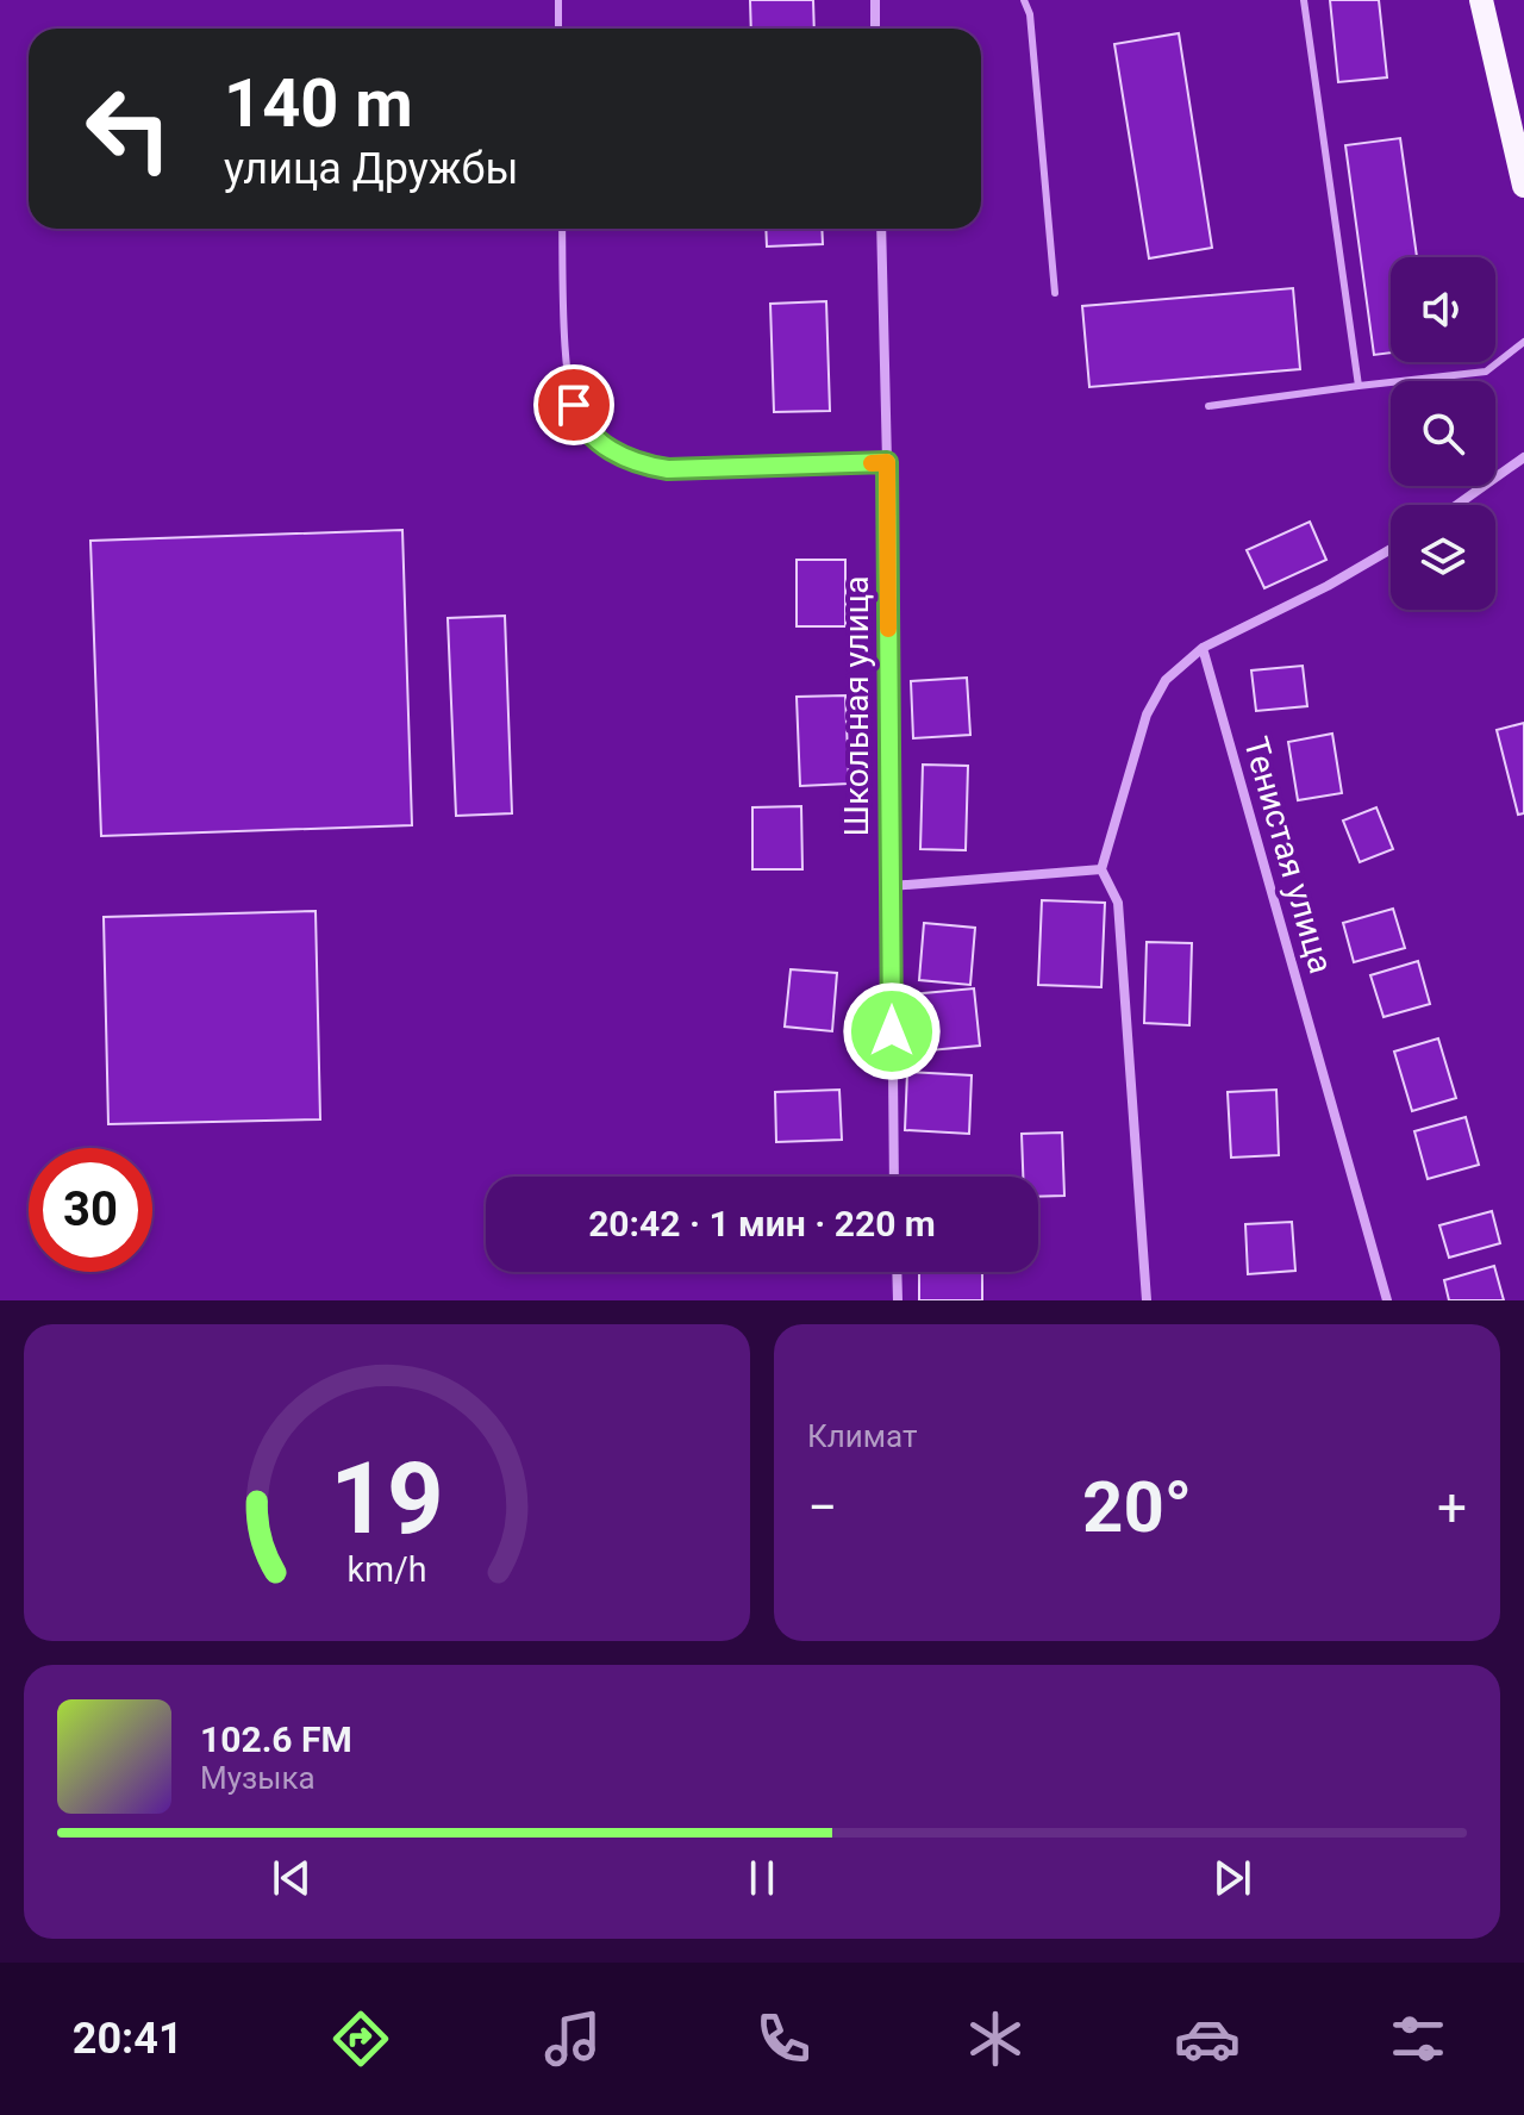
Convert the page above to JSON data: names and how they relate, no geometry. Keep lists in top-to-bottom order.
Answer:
{
  "streets": {
    "street": ["Школьная улица", "Тенистая улица"]
  },
  "page": {
    "turn": ["140 m", "улица Дружбы"],
    "limit": "30",
    "trip": "20:42 · 1 мин · 220 m",
    "tile": "Климат",
    "heat": ["−", "20°", "+"],
    "song": ["102.6 FM", "Музыка"],
    "tabs": "20:41",
    "gauge": ["19", "km/h"]
  }
}
